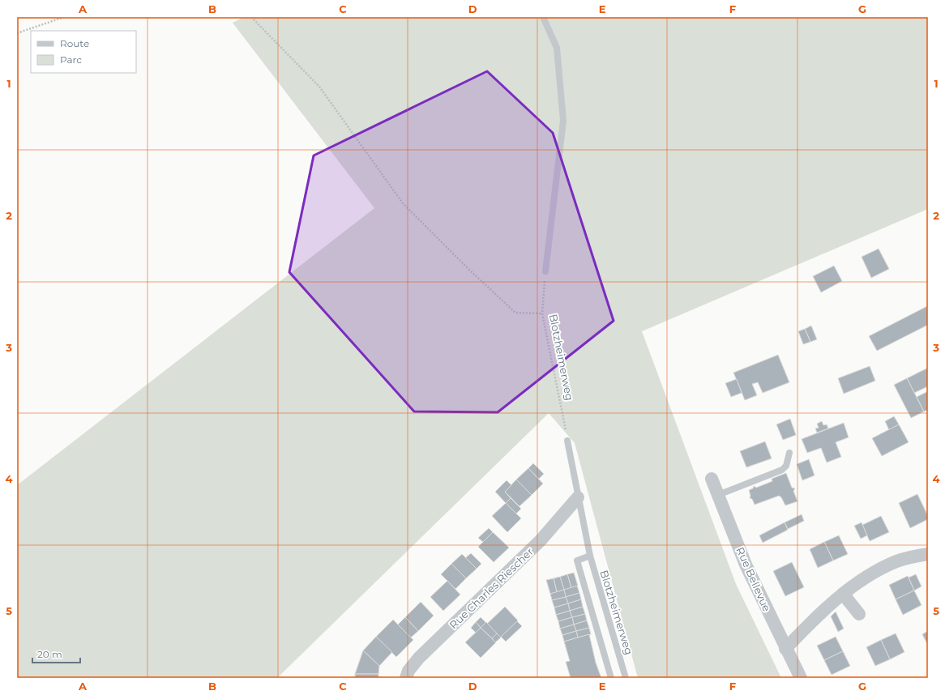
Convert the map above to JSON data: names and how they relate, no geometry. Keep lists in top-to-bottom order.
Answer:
{
  "streets": {
    "street": ["Rue Bellevue", "Rue Charles Riescher"],
    "lane": ["Blotzheimerweg"]
  },
  "crossings": [
    ["Blotzheimerweg", "Rue Charles Riescher"]
  ],
  "legend": ["Route", "Parc"],
  "scale_bar": "20 m",
  "grid": {
    "columns": [
      "A",
      "B",
      "C",
      "D",
      "E",
      "F",
      "G"
    ],
    "rows": [
      "1",
      "2",
      "3",
      "4",
      "5"
    ]
  }
}
